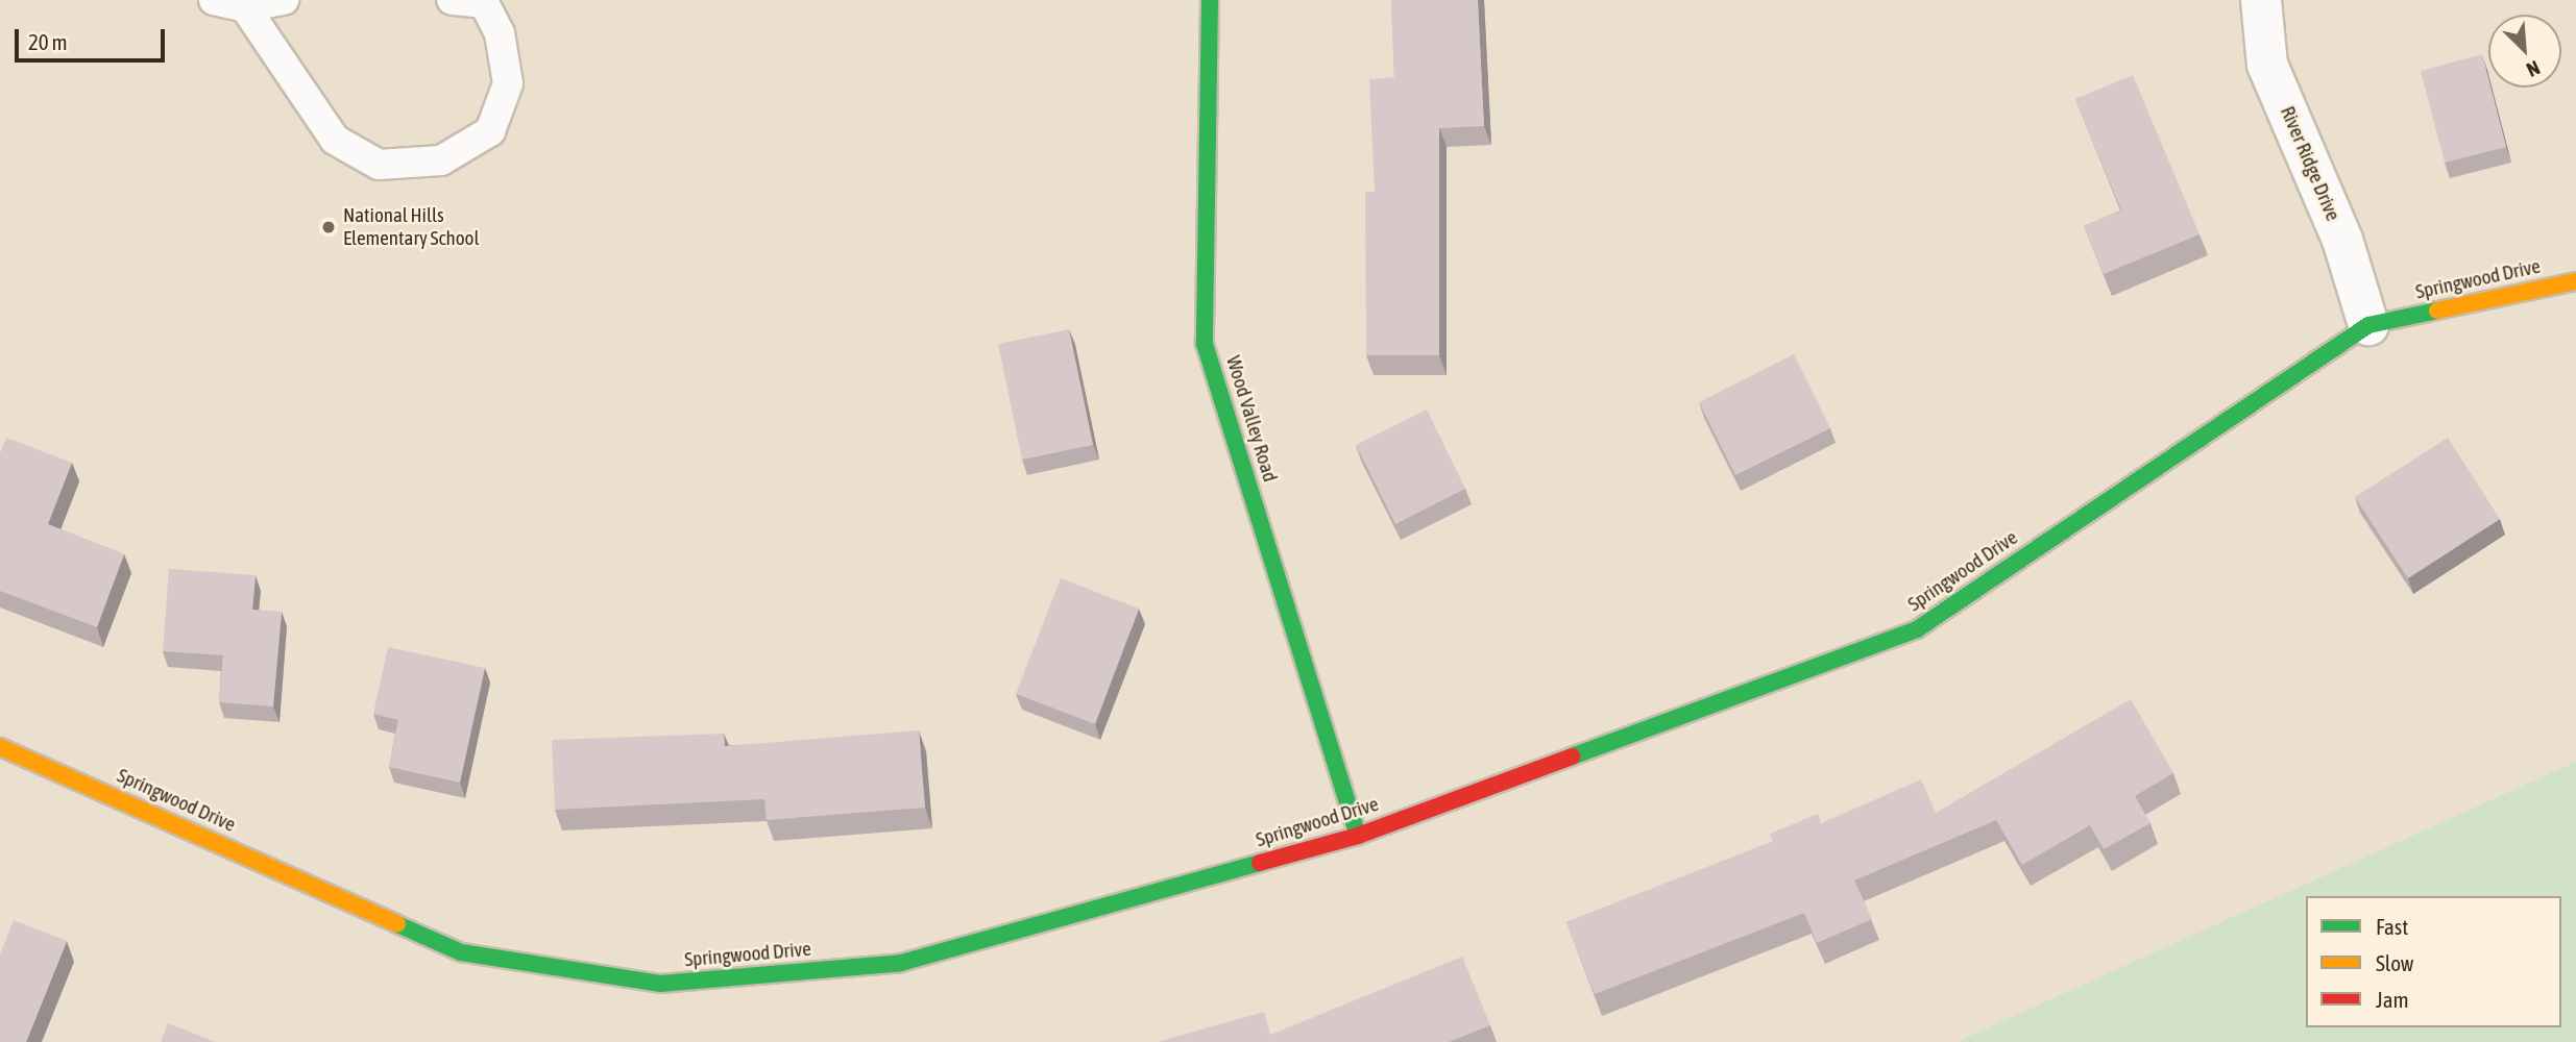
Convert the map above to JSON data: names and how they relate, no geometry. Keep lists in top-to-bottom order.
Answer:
{
  "streets": {
    "street": ["River Ridge Drive", "Springwood Drive", "Wood Valley Road"]
  },
  "crossings": [
    ["River Ridge Drive", "Springwood Drive"],
    ["Springwood Drive", "Wood Valley Road"]
  ],
  "places": ["National Hills Elementary School"],
  "legend": ["Fast", "Slow", "Jam"],
  "scale_bar": "20 m",
  "north": "bottom right"
}
